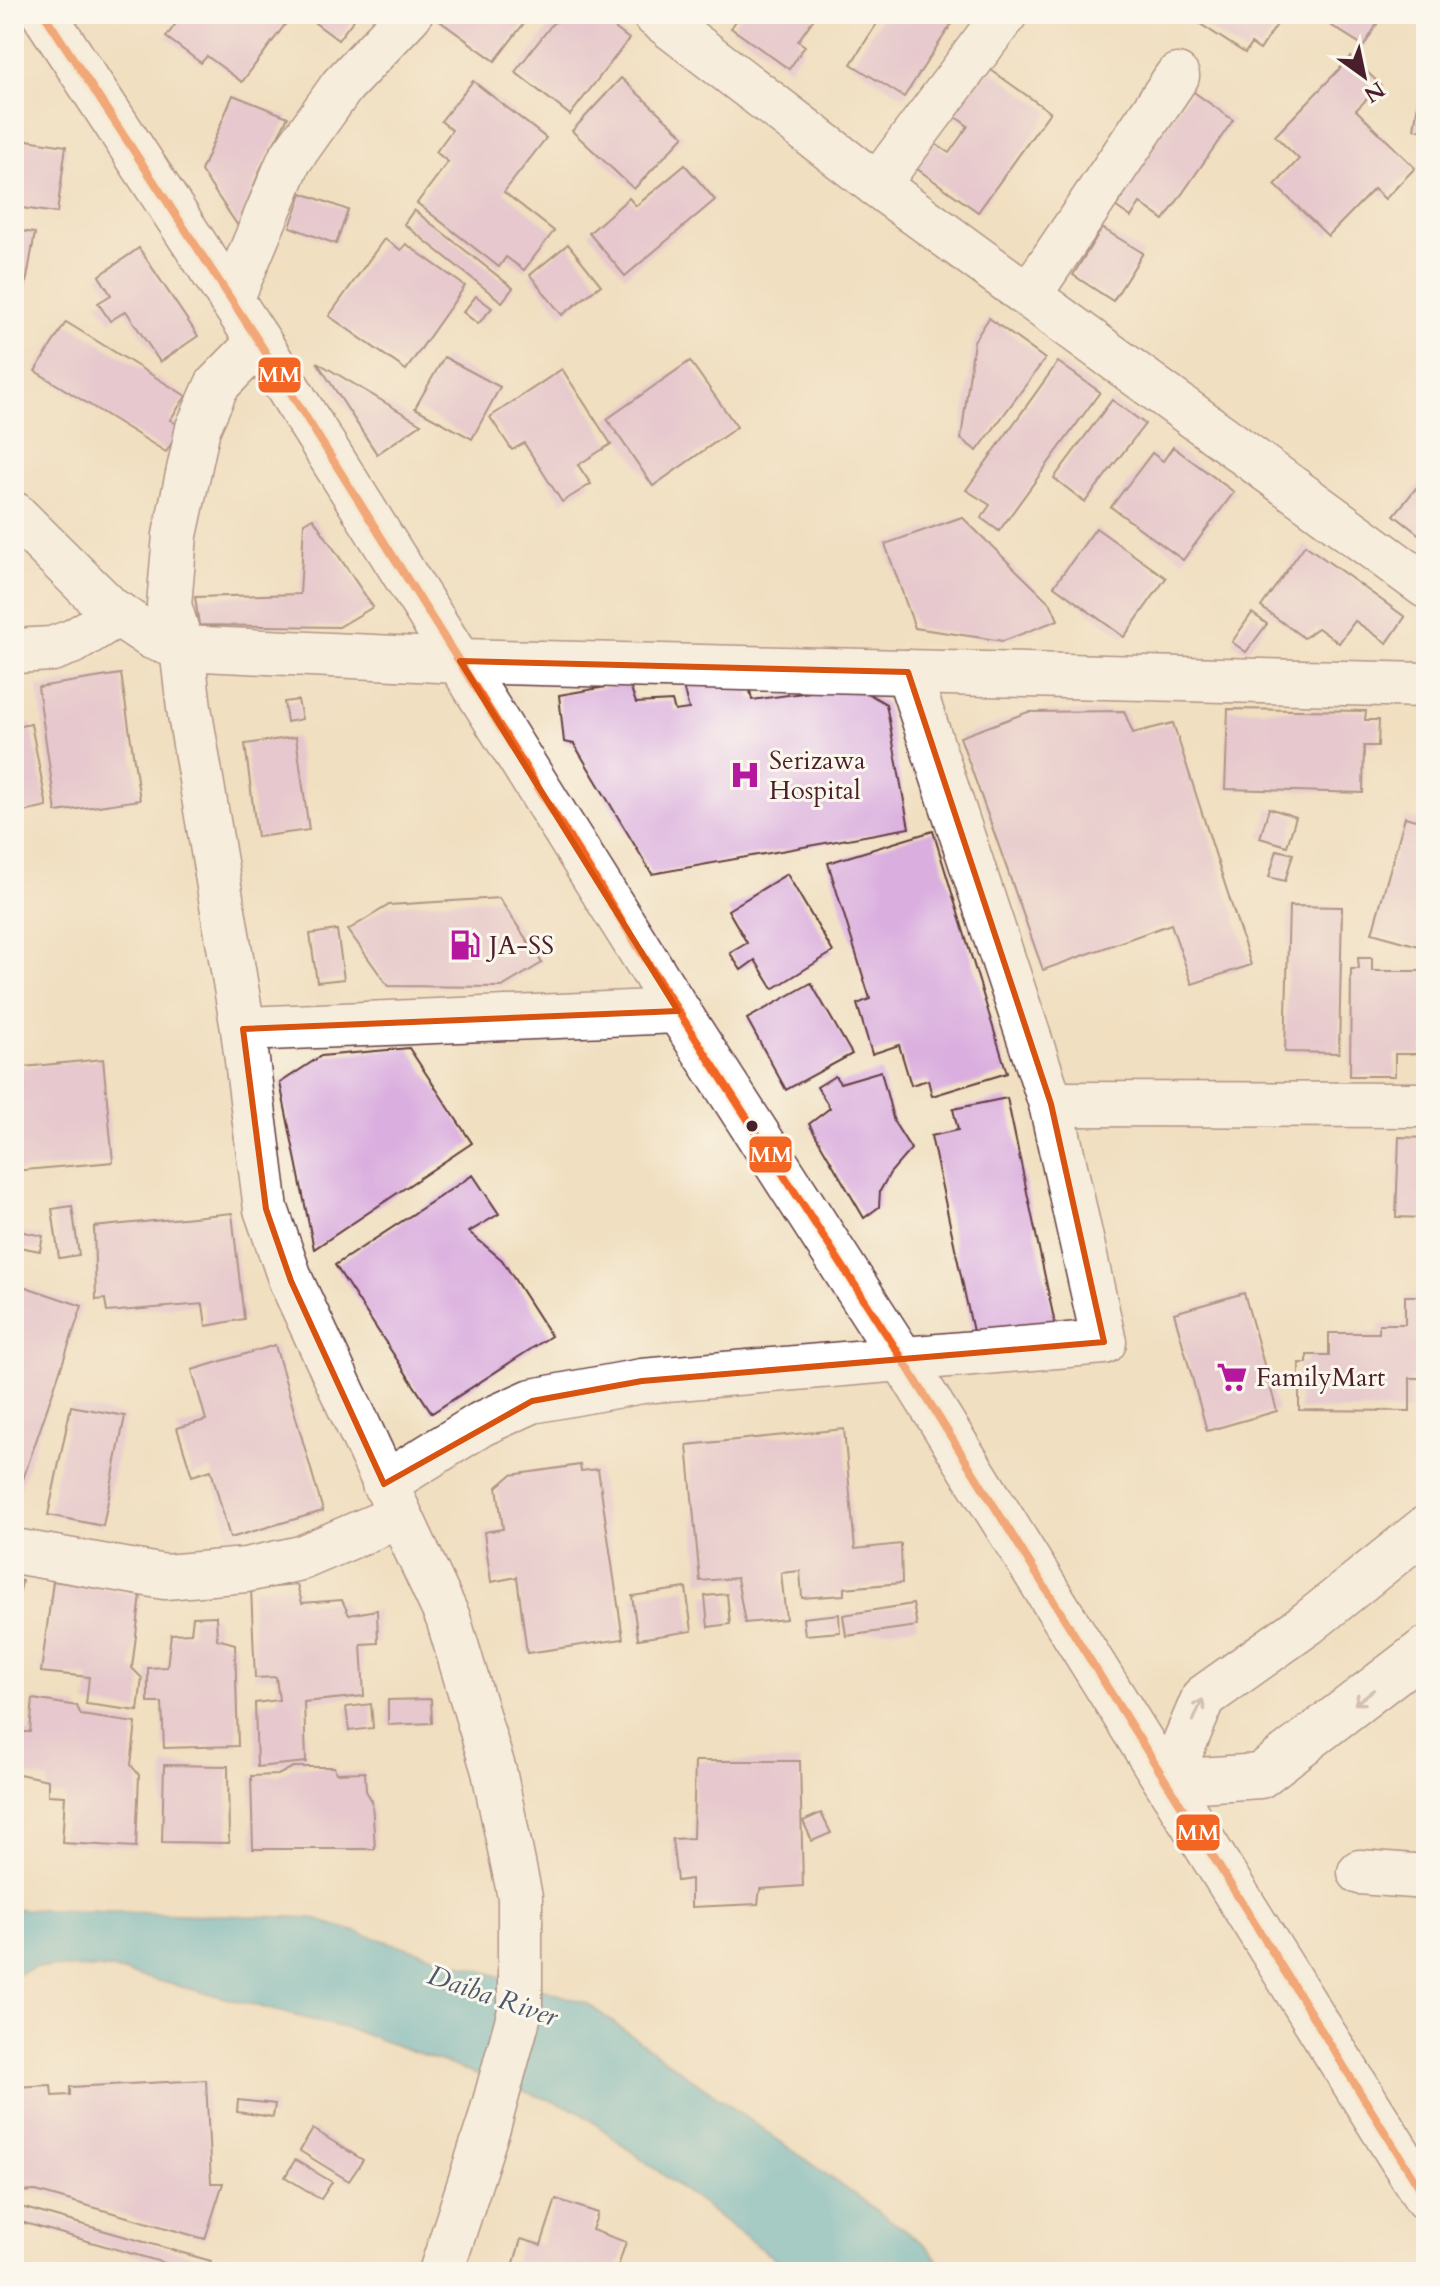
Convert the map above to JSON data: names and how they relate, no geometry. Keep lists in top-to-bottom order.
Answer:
{
  "water": ["Daiba River"],
  "places": {
    "hospital": ["Serizawa Hospital"],
    "fuel station": ["JA-SS"],
    "supermarket": ["FamilyMart"]
  },
  "lines": ["transit line MM"],
  "north": "bottom right"
}
